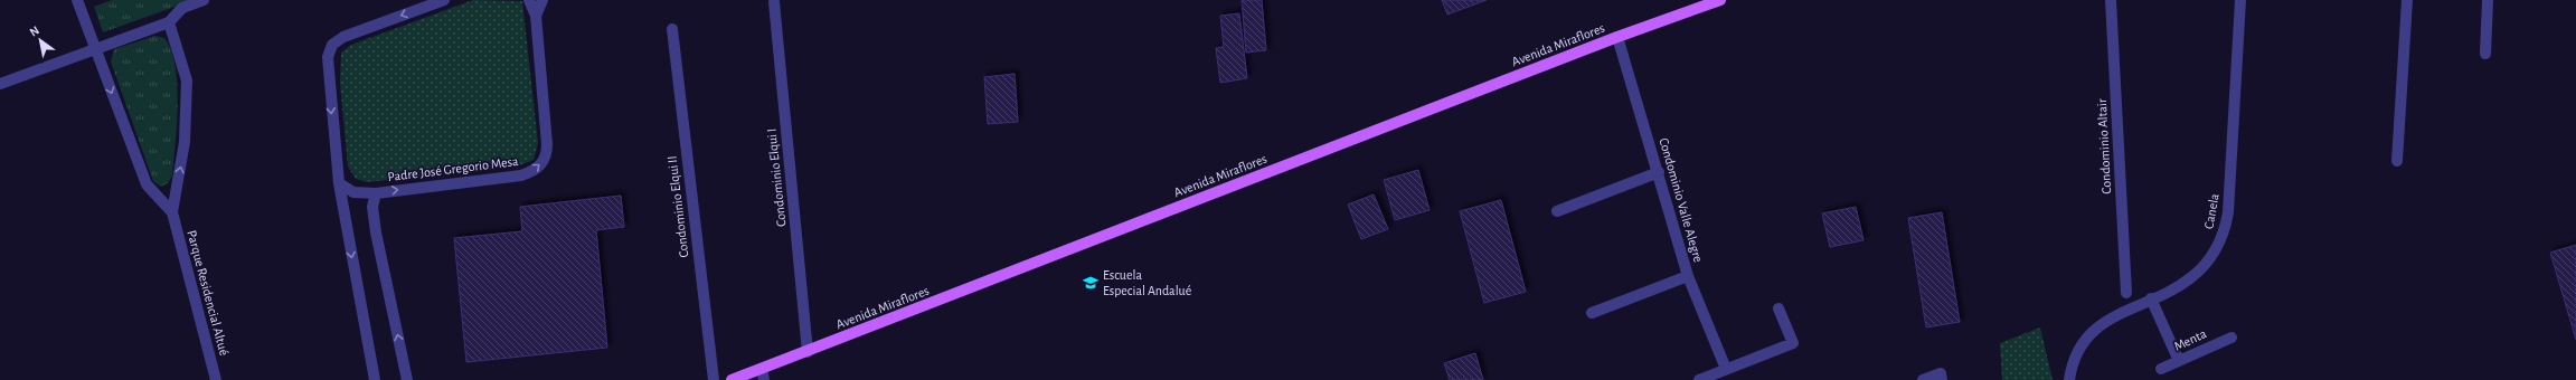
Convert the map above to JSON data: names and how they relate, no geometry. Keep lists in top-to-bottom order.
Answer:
{
  "streets": {
    "main road": ["Avenida Miraflores"],
    "street": [
      "Condominio Altair",
      "Padre José Gregorio Mesa",
      "Condominio Elqui I",
      "Condominio Valle Alegre",
      "Condominio Elqui II",
      "Canela",
      "Parque Residencial Altué",
      "Menta"
    ]
  },
  "crossings": [
    ["Avenida Miraflores", "Condominio Elqui I"],
    ["Avenida Miraflores", "Condominio Valle Alegre"]
  ],
  "places": {
    "school or university": ["Escuela Especial Andalué"]
  },
  "north": "top left"
}
